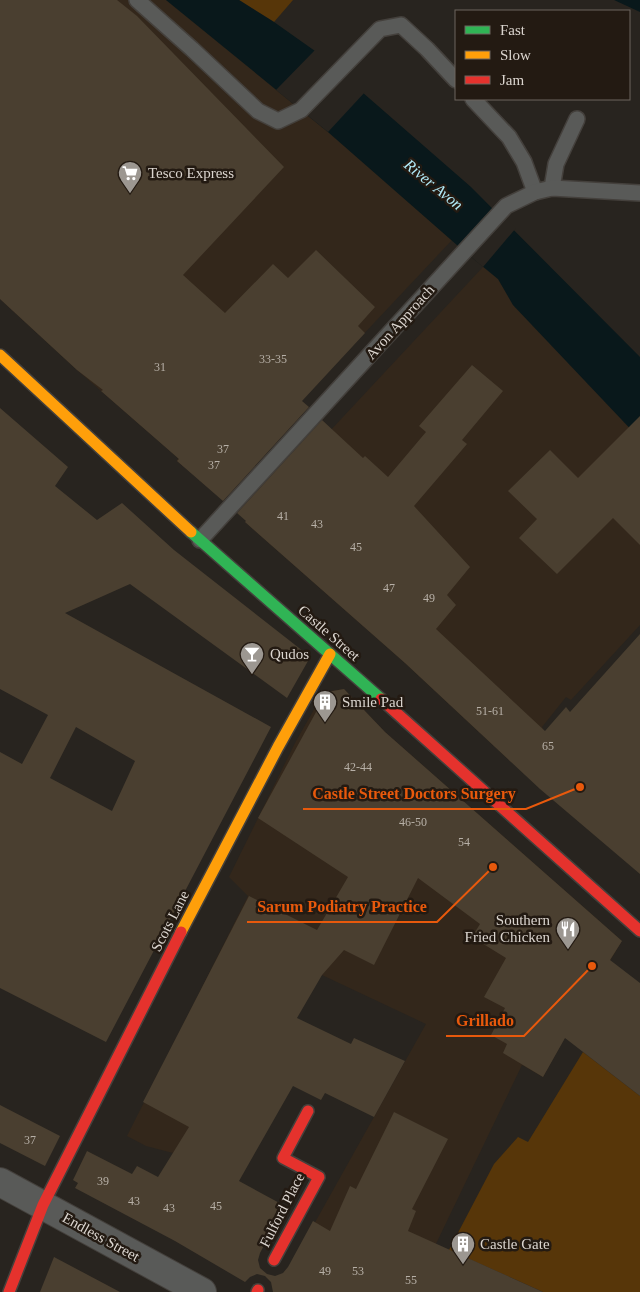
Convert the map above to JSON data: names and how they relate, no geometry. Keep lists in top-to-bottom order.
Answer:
{
  "streets": {
    "street": [
      "Castle Street",
      "Scots Lane",
      "Fulford Place",
      "Endless Street"
    ],
    "lane": ["Avon Approach"]
  },
  "crossings": [
    ["Avon Approach", "Castle Street"],
    ["Castle Street", "Scots Lane"],
    ["Scots Lane", "Endless Street"]
  ],
  "water": ["River Avon"],
  "places": {
    "supermarket": ["Tesco Express"],
    "bar": ["Qudos"],
    "building": ["Smile Pad", "Castle Gate"],
    "other": ["Castle Street Doctors Surgery", "Sarum Podiatry Practice", "Grillado"],
    "restaurant": ["Southern Fried Chicken"]
  },
  "house_numbers": [
    "33-35",
    "31",
    "37",
    "37",
    "41",
    "43",
    "45",
    "47",
    "49",
    "51-61",
    "65",
    "42-44",
    "46-50",
    "54",
    "37",
    "39",
    "43",
    "45",
    "43",
    "49",
    "53",
    "55"
  ],
  "legend": ["Fast", "Slow", "Jam"]
}
